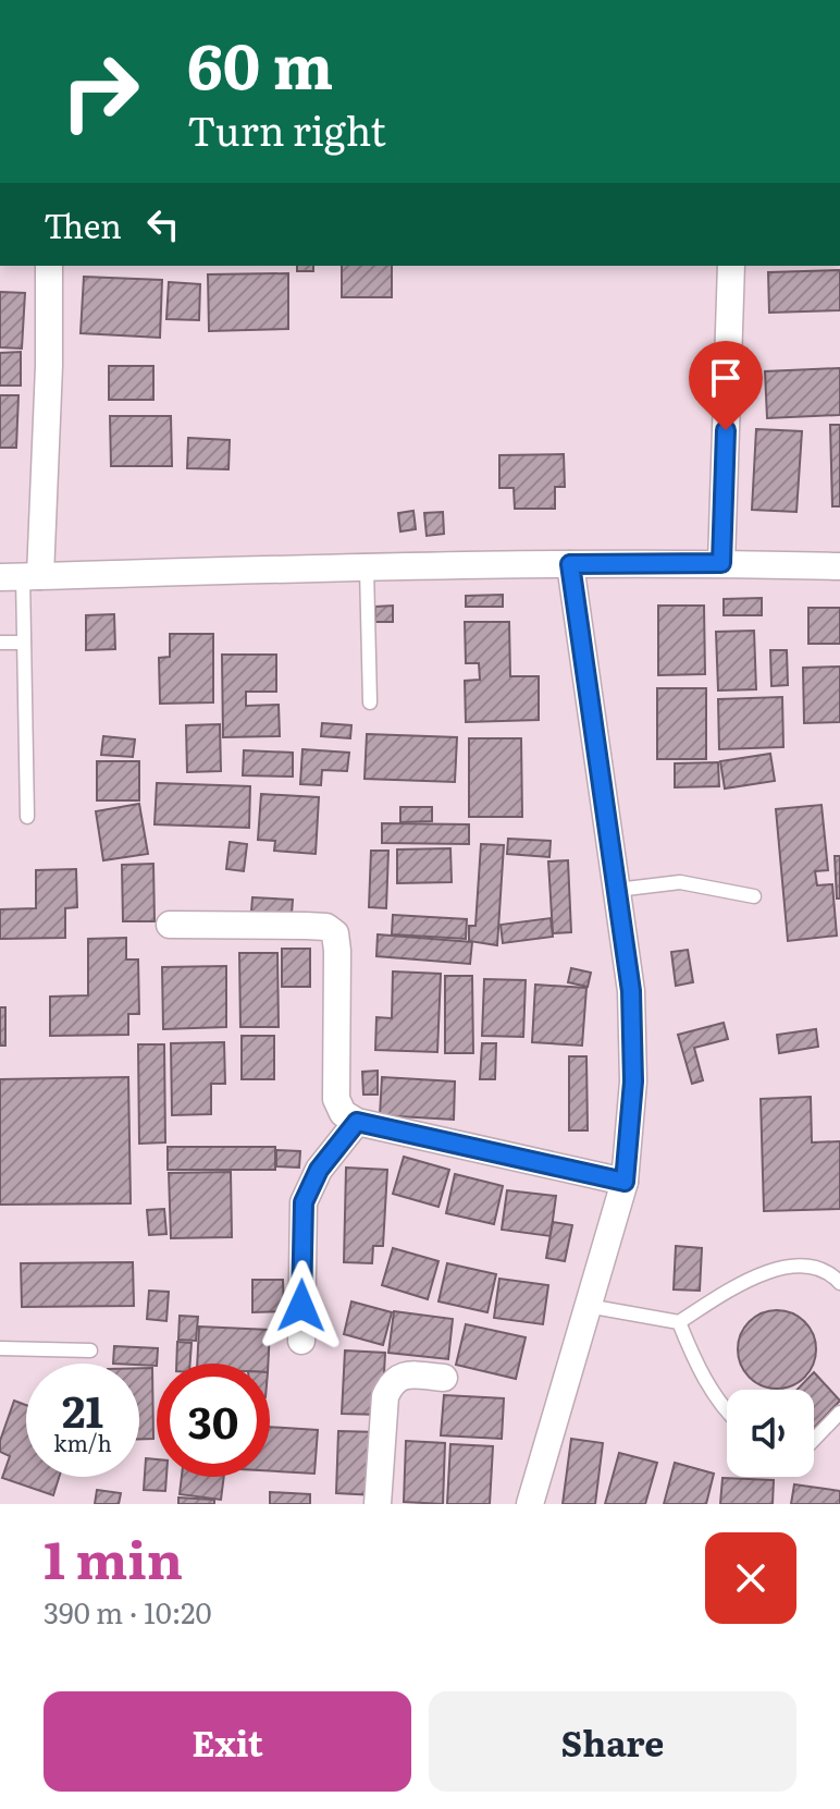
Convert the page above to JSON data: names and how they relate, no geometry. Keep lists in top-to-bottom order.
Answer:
{
  "page": {
    "turn": ["60 m", "Turn right"],
    "then": "Then",
    "speed": "21 km/h",
    "limit": "30",
    "heading": ["1 min", "390 m · 10:20"],
    "buttons": ["Exit", "Share"]
  }
}
